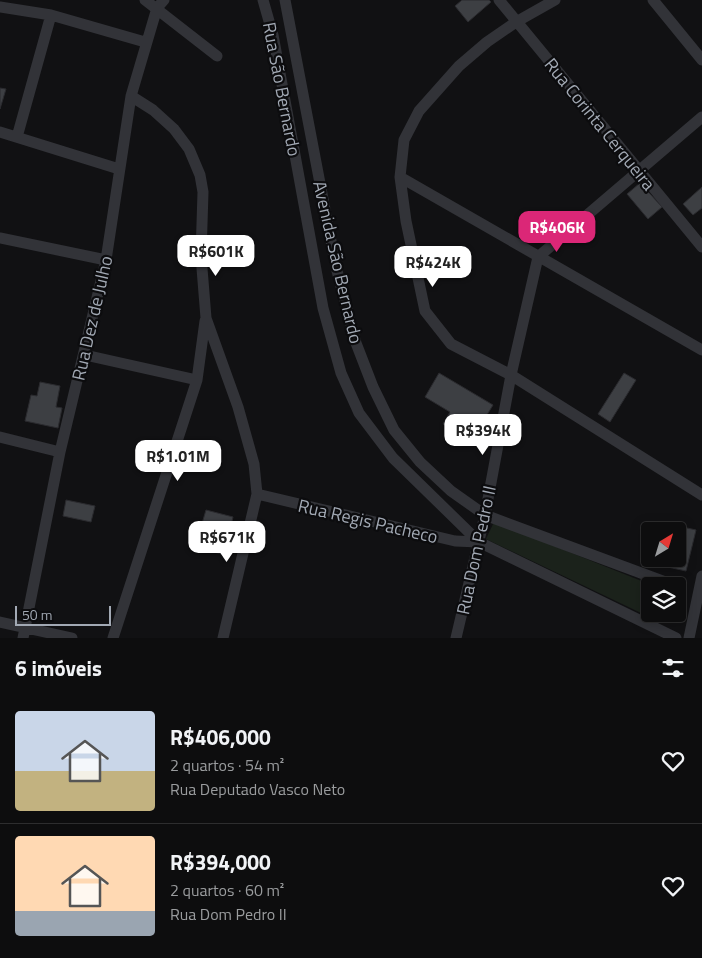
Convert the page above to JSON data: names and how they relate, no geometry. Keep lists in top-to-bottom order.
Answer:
{
  "streets": {
    "street": [
      "Rua São Bernardo",
      "Rua Corinta Cerqueira",
      "Avenida São Bernardo",
      "Rua Dez de Julho",
      "Rua Regis Pacheco",
      "Rua Dom Pedro II"
    ]
  },
  "crossings": [
    ["Rua São Bernardo", "Rua Regis Pacheco"],
    ["Rua São Bernardo", "Rua Dom Pedro II"],
    ["Avenida São Bernardo", "Rua Dom Pedro II"],
    ["Rua Regis Pacheco", "Rua Dom Pedro II"]
  ],
  "scale_bar": "50 m",
  "north": "top right",
  "page": {
    "price": [
      "R$406K",
      "R$601K",
      "R$424K",
      "R$394K",
      "R$1.01M",
      "R$671K"
    ],
    "scale": "50 m",
    "heading": "6 imóveis",
    "list": [
      {
        "name": "R$406,000",
        "note": "2 quartos · 54 m² · Rua Deputado Vasco Neto"
      },
      {
        "name": "R$394,000",
        "note": "2 quartos · 60 m² · Rua Dom Pedro II"
      }
    ]
  }
}
